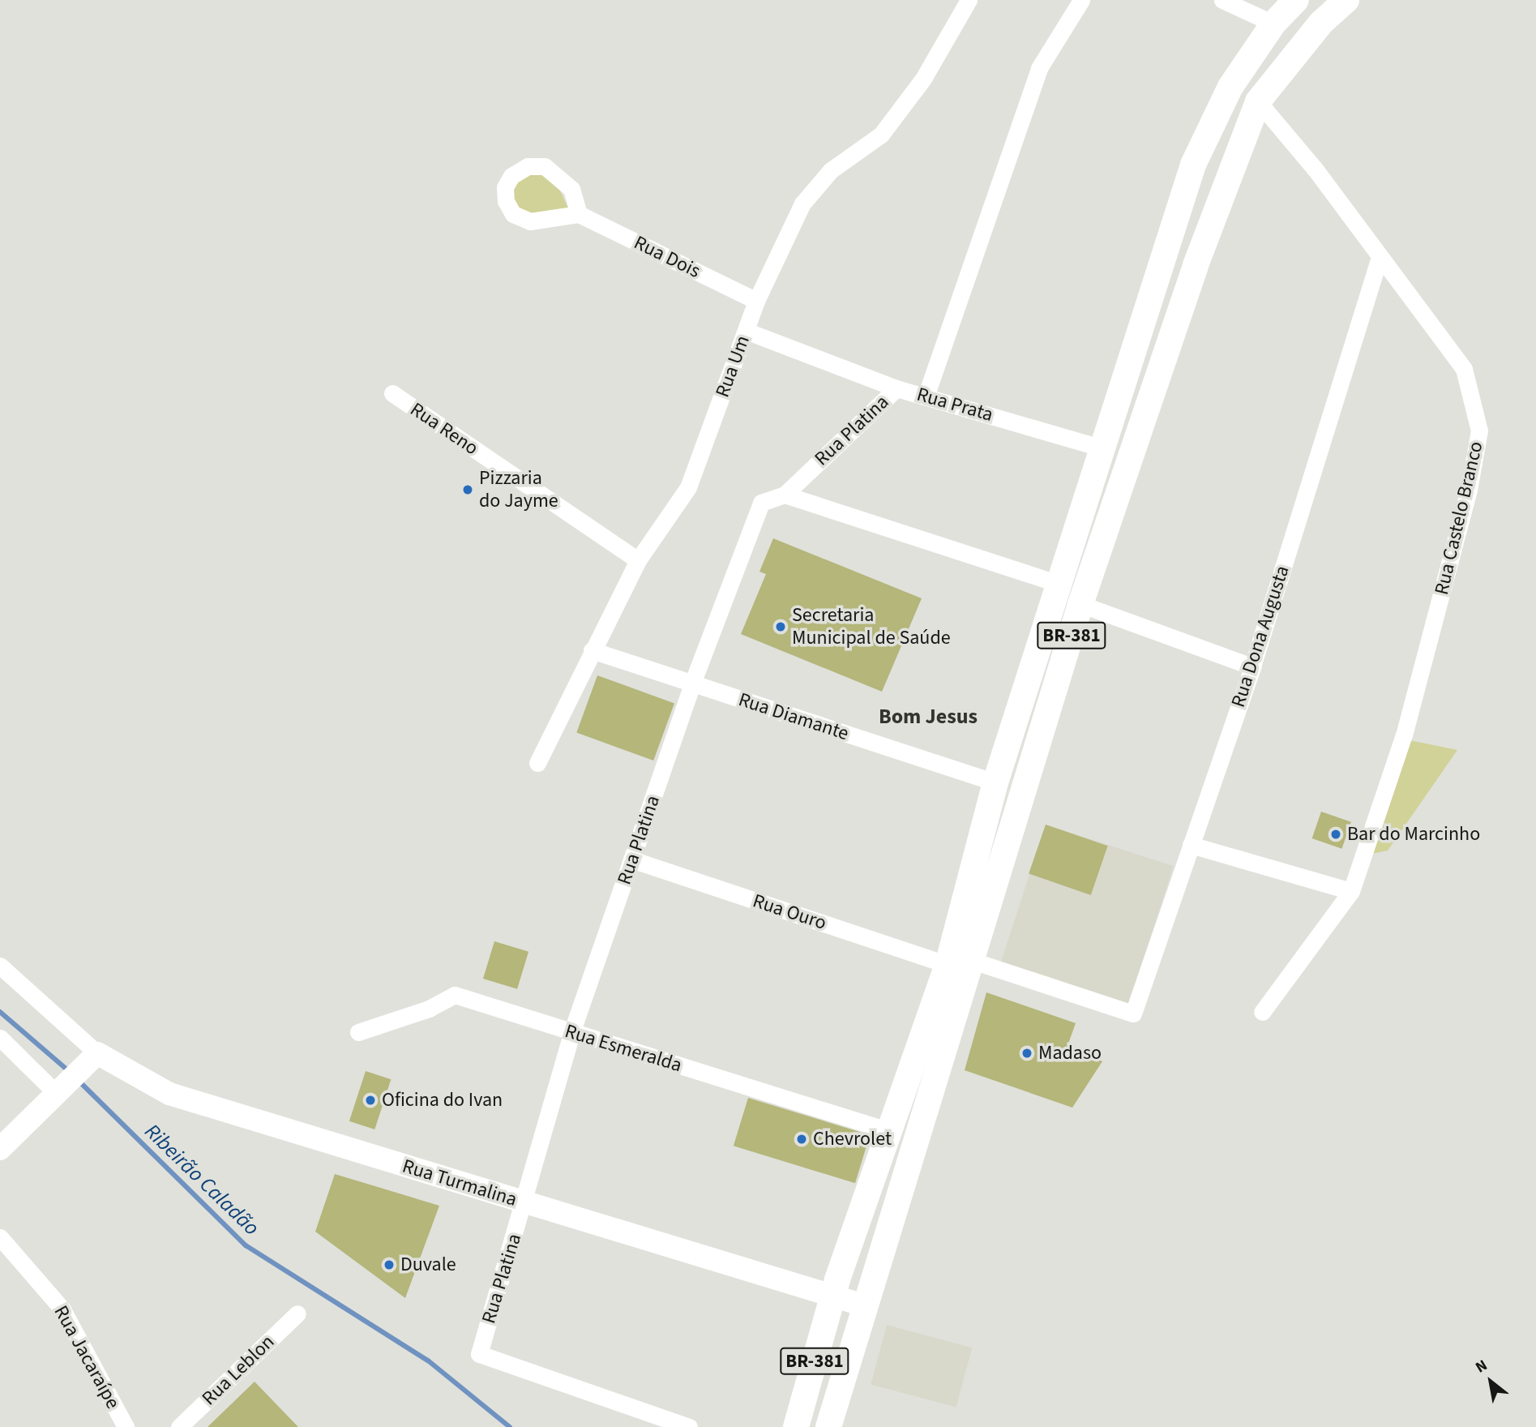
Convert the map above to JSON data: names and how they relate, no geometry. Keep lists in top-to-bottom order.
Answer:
{
  "streets": {
    "main road": ["BR-381", "Rua Turmalina"],
    "street": [
      "Rua Dois",
      "Rua Um",
      "Rua Prata",
      "Rua Reno",
      "Rua Platina",
      "Rua Castelo Branco",
      "Rua Dona Augusta",
      "Rua Diamante",
      "Rua Ouro",
      "Rua Esmeralda",
      "Rua Jacaraípe",
      "Rua Leblon"
    ]
  },
  "crossings": [
    ["Rua Dois", "Rua Um"],
    ["Rua Um", "Rua Prata"],
    ["Rua Um", "Rua Reno"],
    ["Rua Um", "Rua Diamante"],
    ["Rua Prata", "Rua Platina"],
    ["Rua Prata", "BR-381"],
    ["Rua Platina", "Rua Diamante"],
    ["Rua Platina", "Rua Ouro"],
    ["Rua Platina", "Rua Esmeralda"],
    ["Rua Platina", "Rua Turmalina"],
    ["Rua Castelo Branco", "BR-381"],
    ["Rua Castelo Branco", "Rua Dona Augusta"],
    ["BR-381", "Rua Dona Augusta"],
    ["BR-381", "Rua Diamante"],
    ["BR-381", "Rua Ouro"],
    ["BR-381", "Rua Esmeralda"],
    ["BR-381", "Rua Turmalina"]
  ],
  "districts": ["Bom Jesus"],
  "water": ["Ribeirão Caladão"],
  "places": [
    "Pizzaria do Jayme",
    "Secretaria Municipal de Saúde",
    "Bar do Marcinho",
    "Madaso",
    "Oficina do Ivan",
    "Chevrolet",
    "Duvale"
  ],
  "north": "top left"
}
